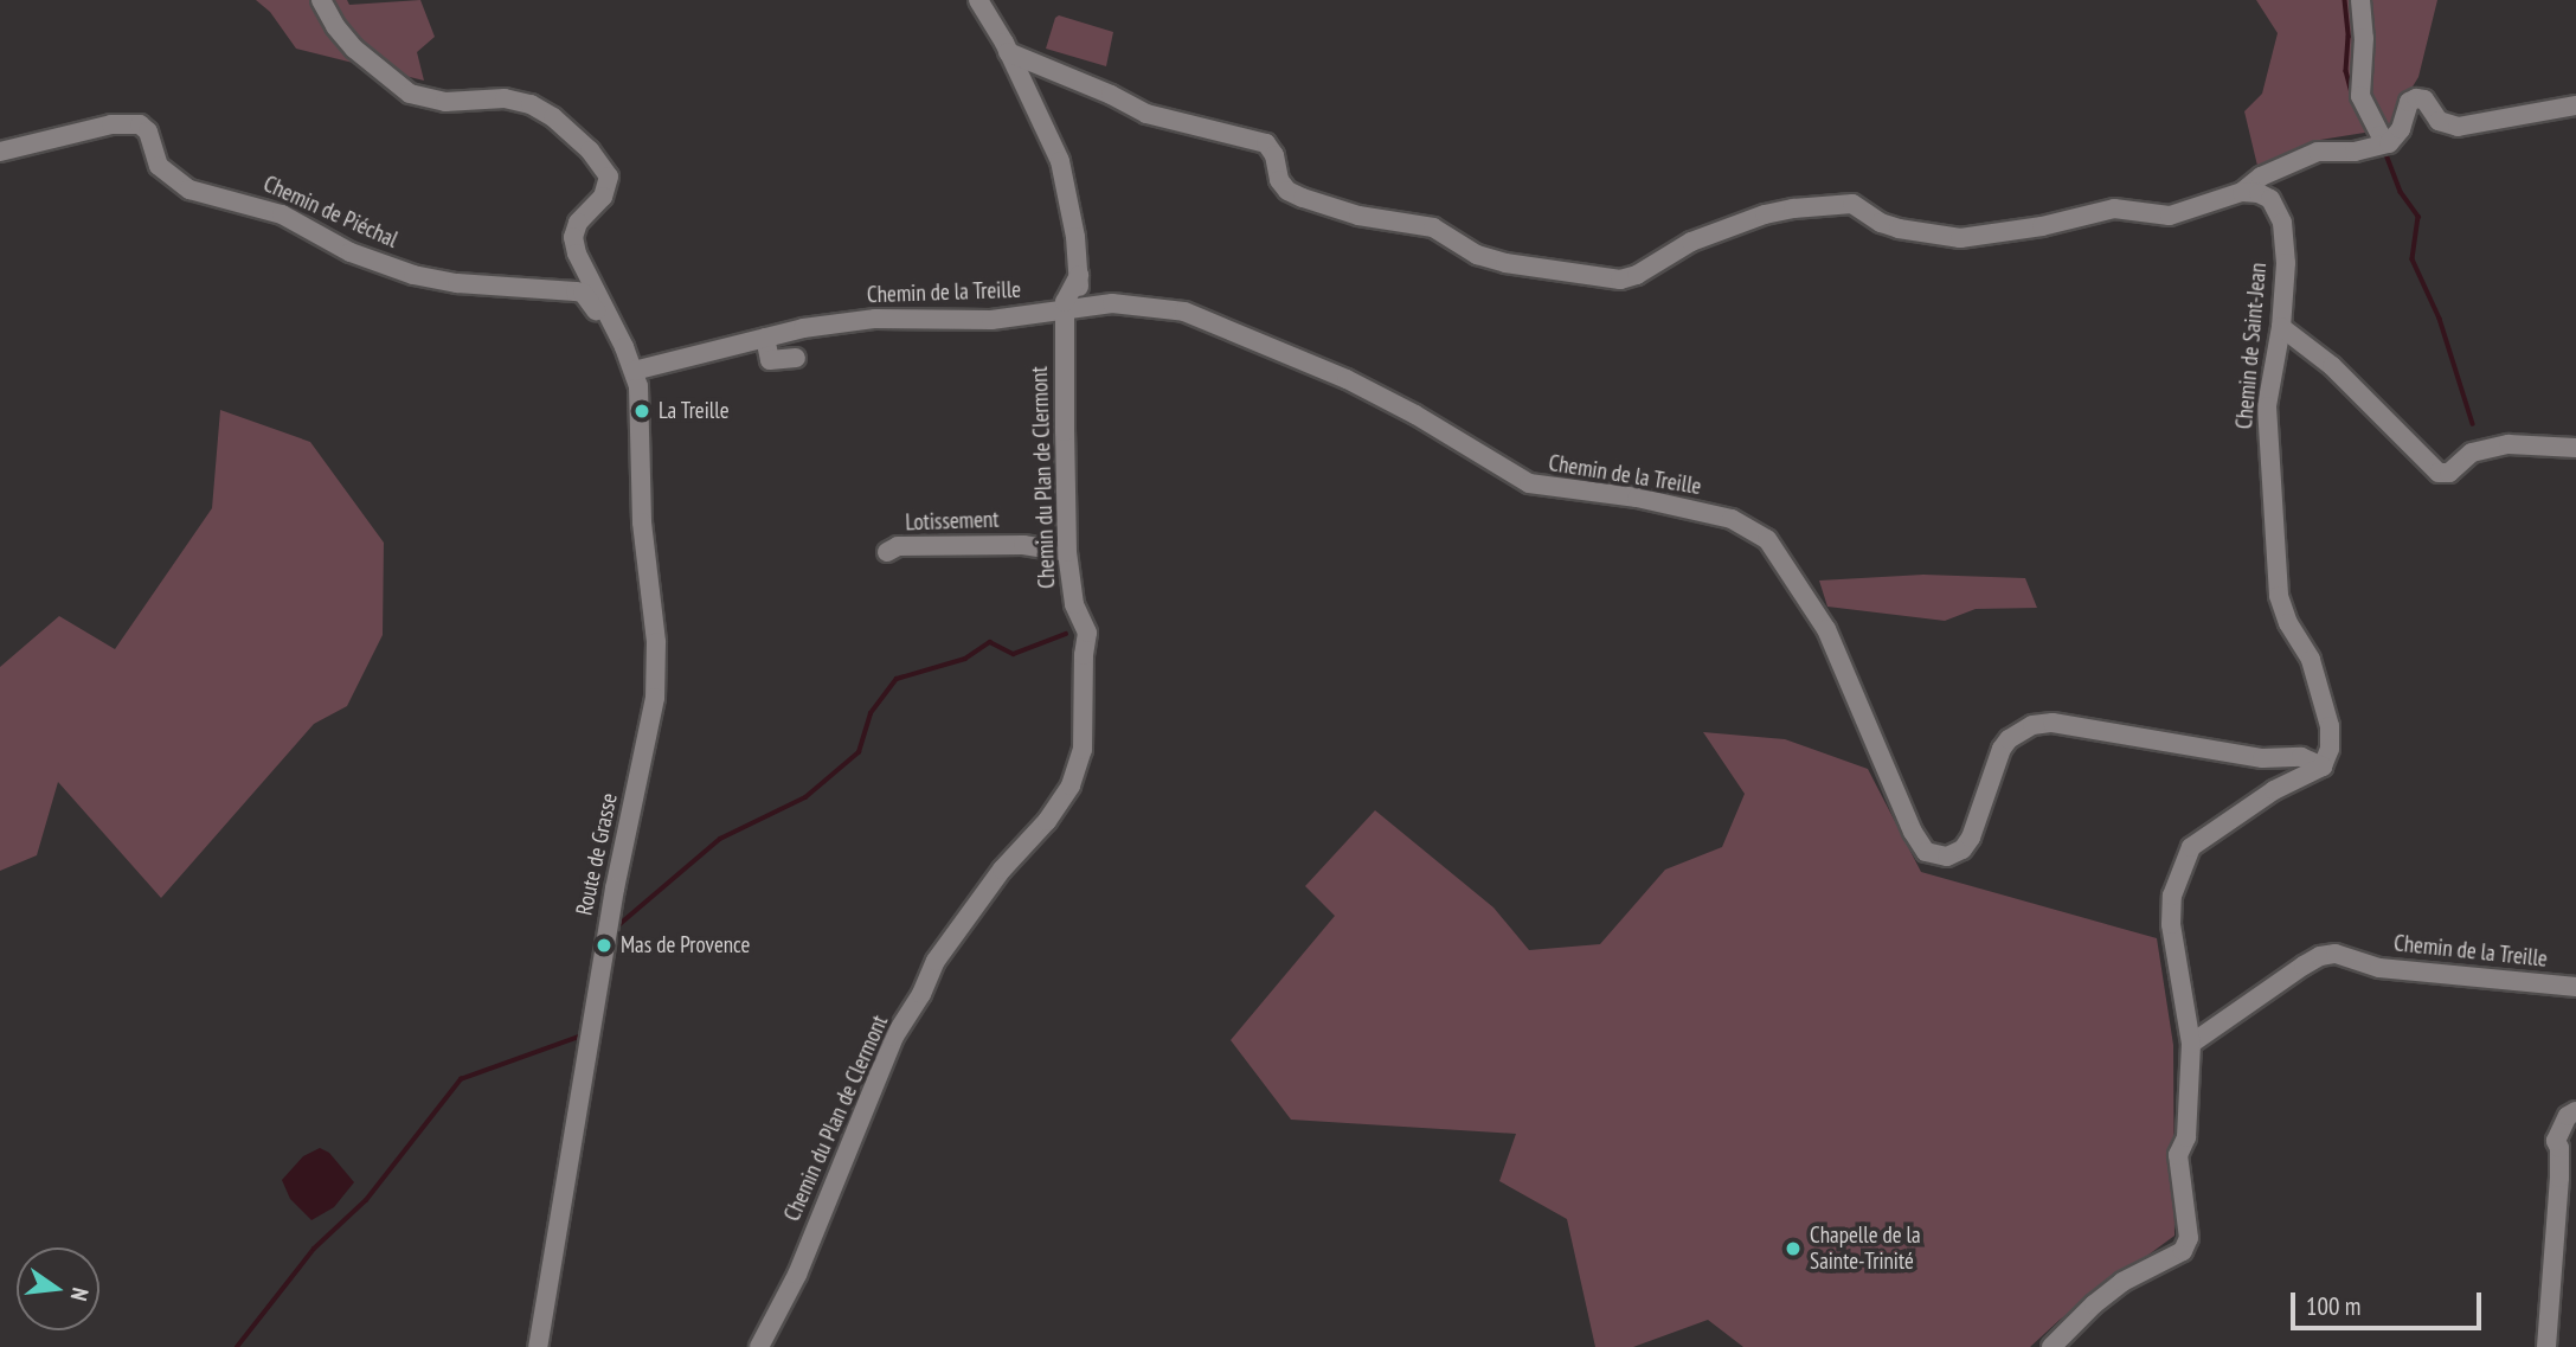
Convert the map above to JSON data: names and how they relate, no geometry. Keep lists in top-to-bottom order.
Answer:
{
  "streets": {
    "street": [
      "Chemin de Piéchal",
      "Chemin de la Treille",
      "Chemin de Saint-Jean",
      "Chemin du Plan de Clermont",
      "Lotissement",
      "Route de Grasse"
    ]
  },
  "crossings": [
    ["Chemin de Piéchal", "Route de Grasse"],
    ["Chemin de la Treille", "Chemin de Saint-Jean"],
    ["Chemin de la Treille", "Chemin du Plan de Clermont"],
    ["Chemin de la Treille", "Route de Grasse"],
    ["Chemin du Plan de Clermont", "Lotissement"]
  ],
  "places": ["La Treille", "Mas de Provence", "Chapelle de la Sainte-Trinité"],
  "scale_bar": "100 m",
  "north": "right"
}
